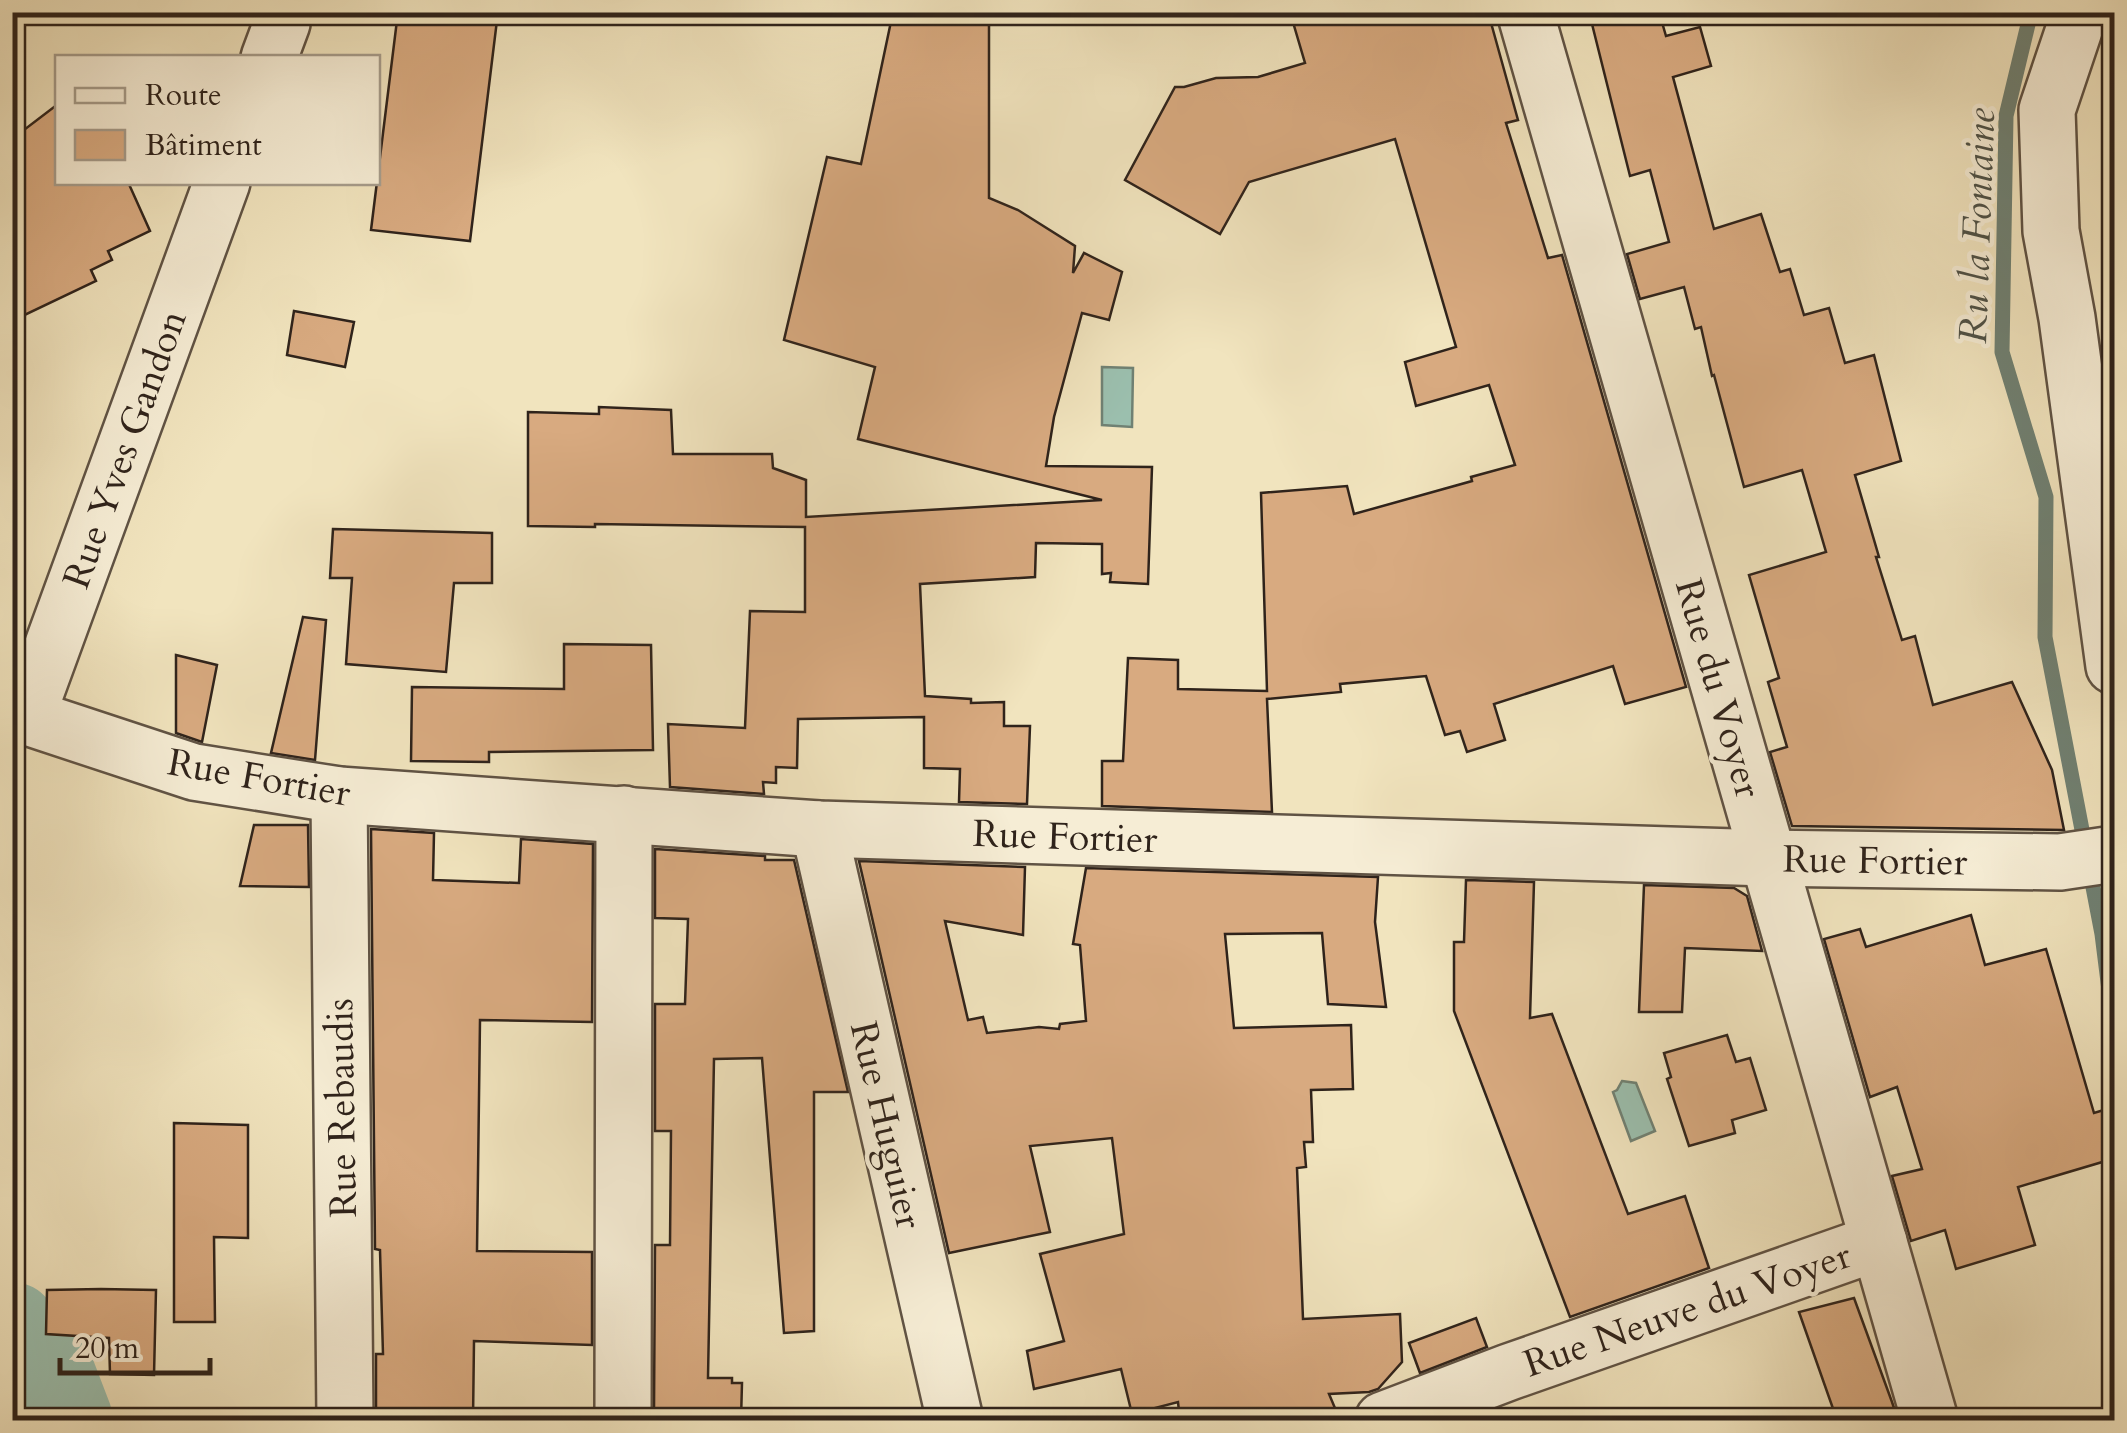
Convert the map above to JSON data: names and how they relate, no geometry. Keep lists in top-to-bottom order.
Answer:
{
  "streets": {
    "street": [
      "Rue Yves Gandon",
      "Rue du Voyer",
      "Rue Fortier",
      "Rue Rebaudis",
      "Rue Huguier",
      "Rue Neuve du Voyer"
    ]
  },
  "crossings": [
    ["Rue Yves Gandon", "Rue Fortier"],
    ["Rue du Voyer", "Rue Fortier"],
    ["Rue du Voyer", "Rue Neuve du Voyer"],
    ["Rue Fortier", "Rue Rebaudis"],
    ["Rue Fortier", "Rue Huguier"]
  ],
  "water": ["Ru la Fontaine"],
  "legend": ["Route", "Bâtiment"],
  "scale_bar": "20 m"
}
